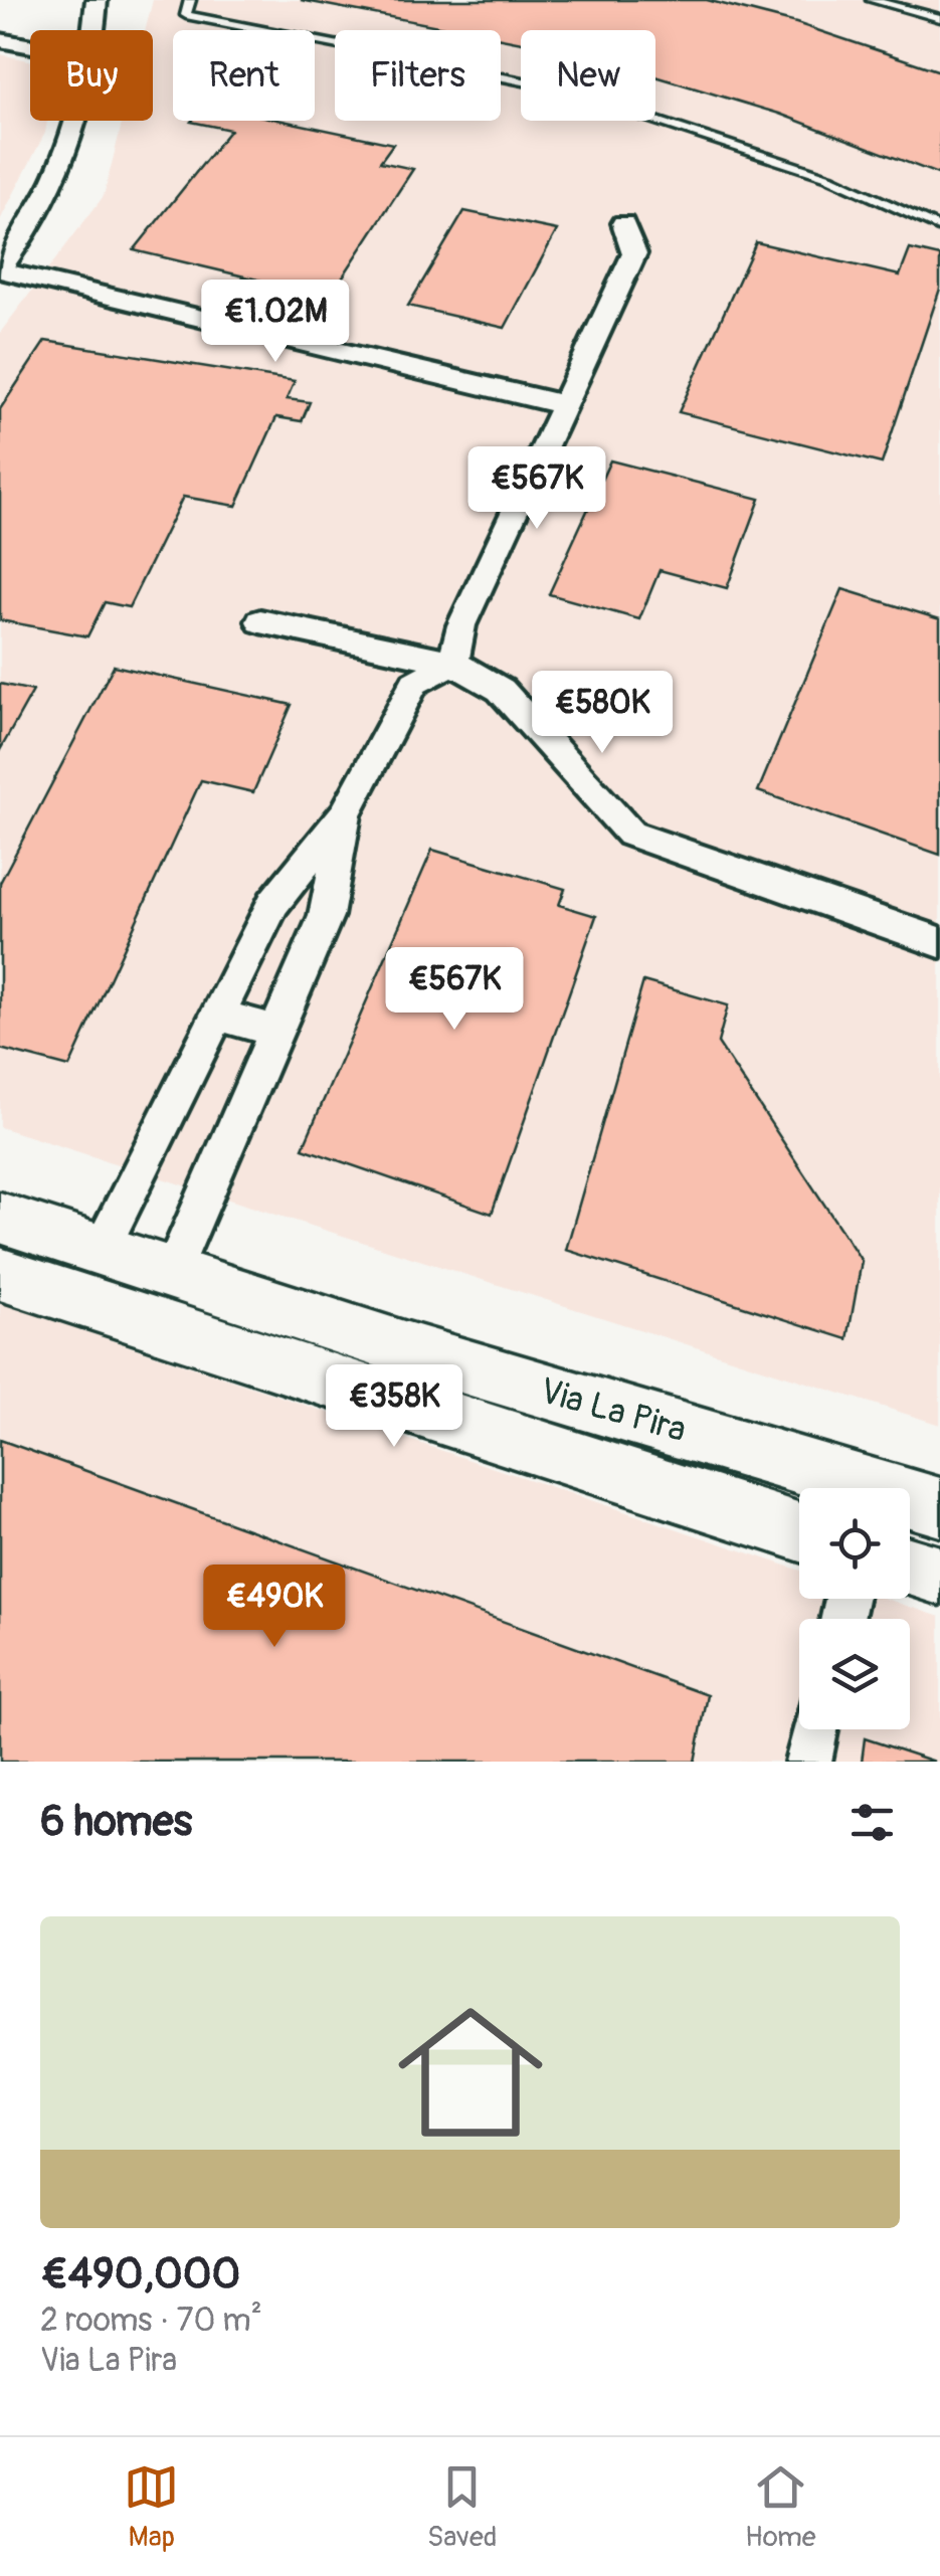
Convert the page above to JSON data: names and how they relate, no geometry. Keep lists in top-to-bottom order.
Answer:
{
  "streets": {
    "street": ["Via La Pira"]
  },
  "page": {
    "chip": [
      "Buy",
      "Rent",
      "Filters",
      "New"
    ],
    "price": [
      "€1.02M",
      "€567K",
      "€580K",
      "€567K",
      "€358K",
      "€490K"
    ],
    "heading": "6 homes",
    "list": [
      {
        "name": "€490,000",
        "note": "2 rooms · 70 m² · Via La Pira"
      }
    ],
    "tabs": ["Map", "Saved", "Home"]
  }
}
